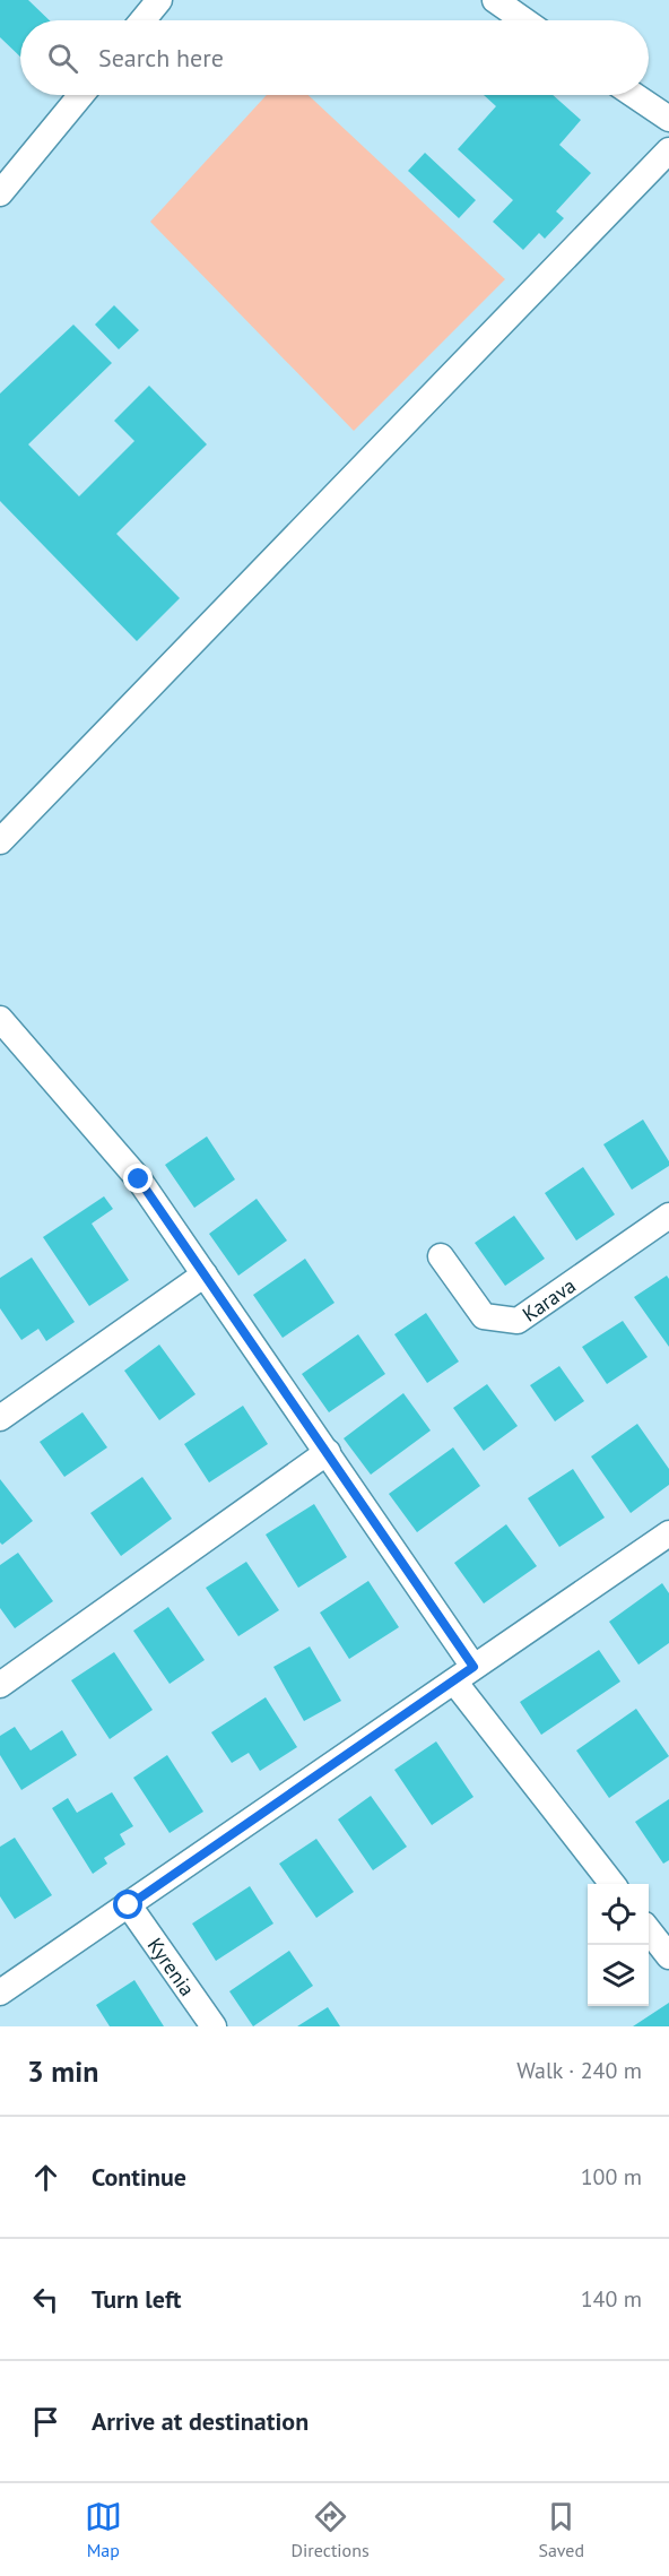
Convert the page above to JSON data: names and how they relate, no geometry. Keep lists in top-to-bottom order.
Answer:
{
  "streets": {
    "street": ["Karava", "Kyrenia"]
  },
  "page": {
    "search": "Search here",
    "heading": ["3 min", "Walk · 240 m"],
    "list": [
      ["Continue", "100 m"],
      ["Turn left", "140 m"],
      "Arrive at destination"
    ],
    "nav": ["Map", "Directions", "Saved"]
  }
}
